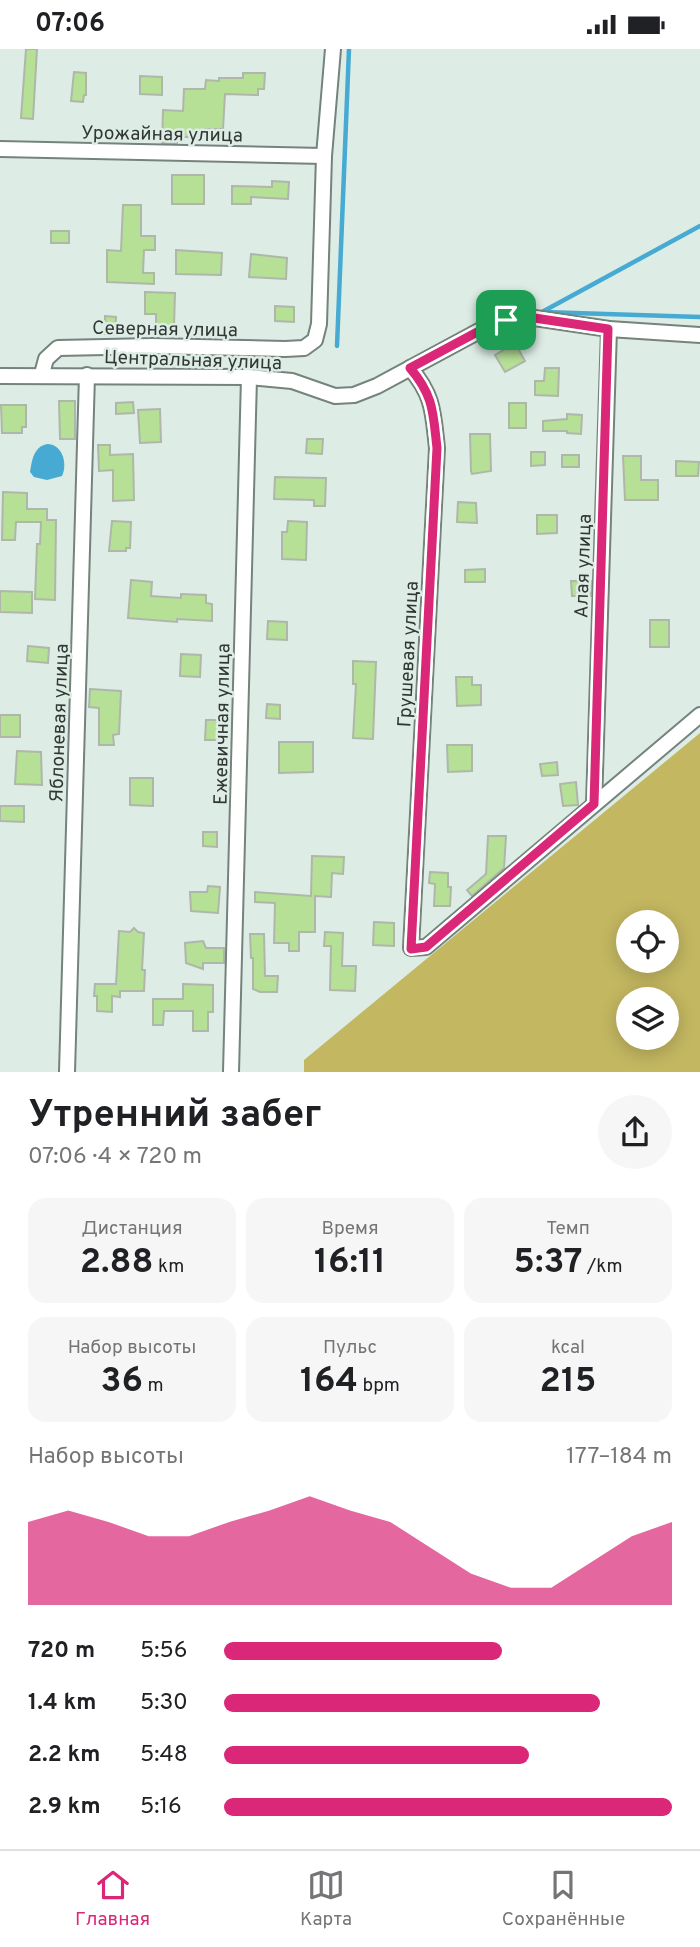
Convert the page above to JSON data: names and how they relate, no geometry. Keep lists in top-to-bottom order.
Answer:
{
  "streets": {
    "street": [
      "Урожайная улица",
      "Северная улица",
      "Центральная улица",
      "Алая улица",
      "Грушевая улица",
      "Яблоневая улица",
      "Ежевичная улица"
    ]
  },
  "crossings": [
    ["Урожайная улица", "Северная улица"],
    ["Северная улица", "Центральная улица"],
    ["Центральная улица", "Алая улица"],
    ["Центральная улица", "Грушевая улица"],
    ["Центральная улица", "Яблоневая улица"],
    ["Центральная улица", "Ежевичная улица"],
    ["Алая улица", "Грушевая улица"]
  ],
  "page": {
    "status": "07:06",
    "heading": ["Утренний забег", "07:06 · 4 × 720 m"],
    "stats": [
      ["Дистанция", "2.88 km"],
      ["Время", "16:11"],
      ["Темп", "5:37 /km"],
      ["Набор высоты", "36 m"],
      ["Пульс", "164 bpm"],
      ["kcal", "215"]
    ],
    "chart": ["Набор высоты", "177–184 m"],
    "list": [
      {
        "name": "720 m",
        "note": "5:56"
      },
      {
        "name": "1.4 km",
        "note": "5:30"
      },
      {
        "name": "2.2 km",
        "note": "5:48"
      },
      {
        "name": "2.9 km",
        "note": "5:16"
      }
    ],
    "tabs": ["Главная", "Карта", "Сохранённые"]
  }
}
